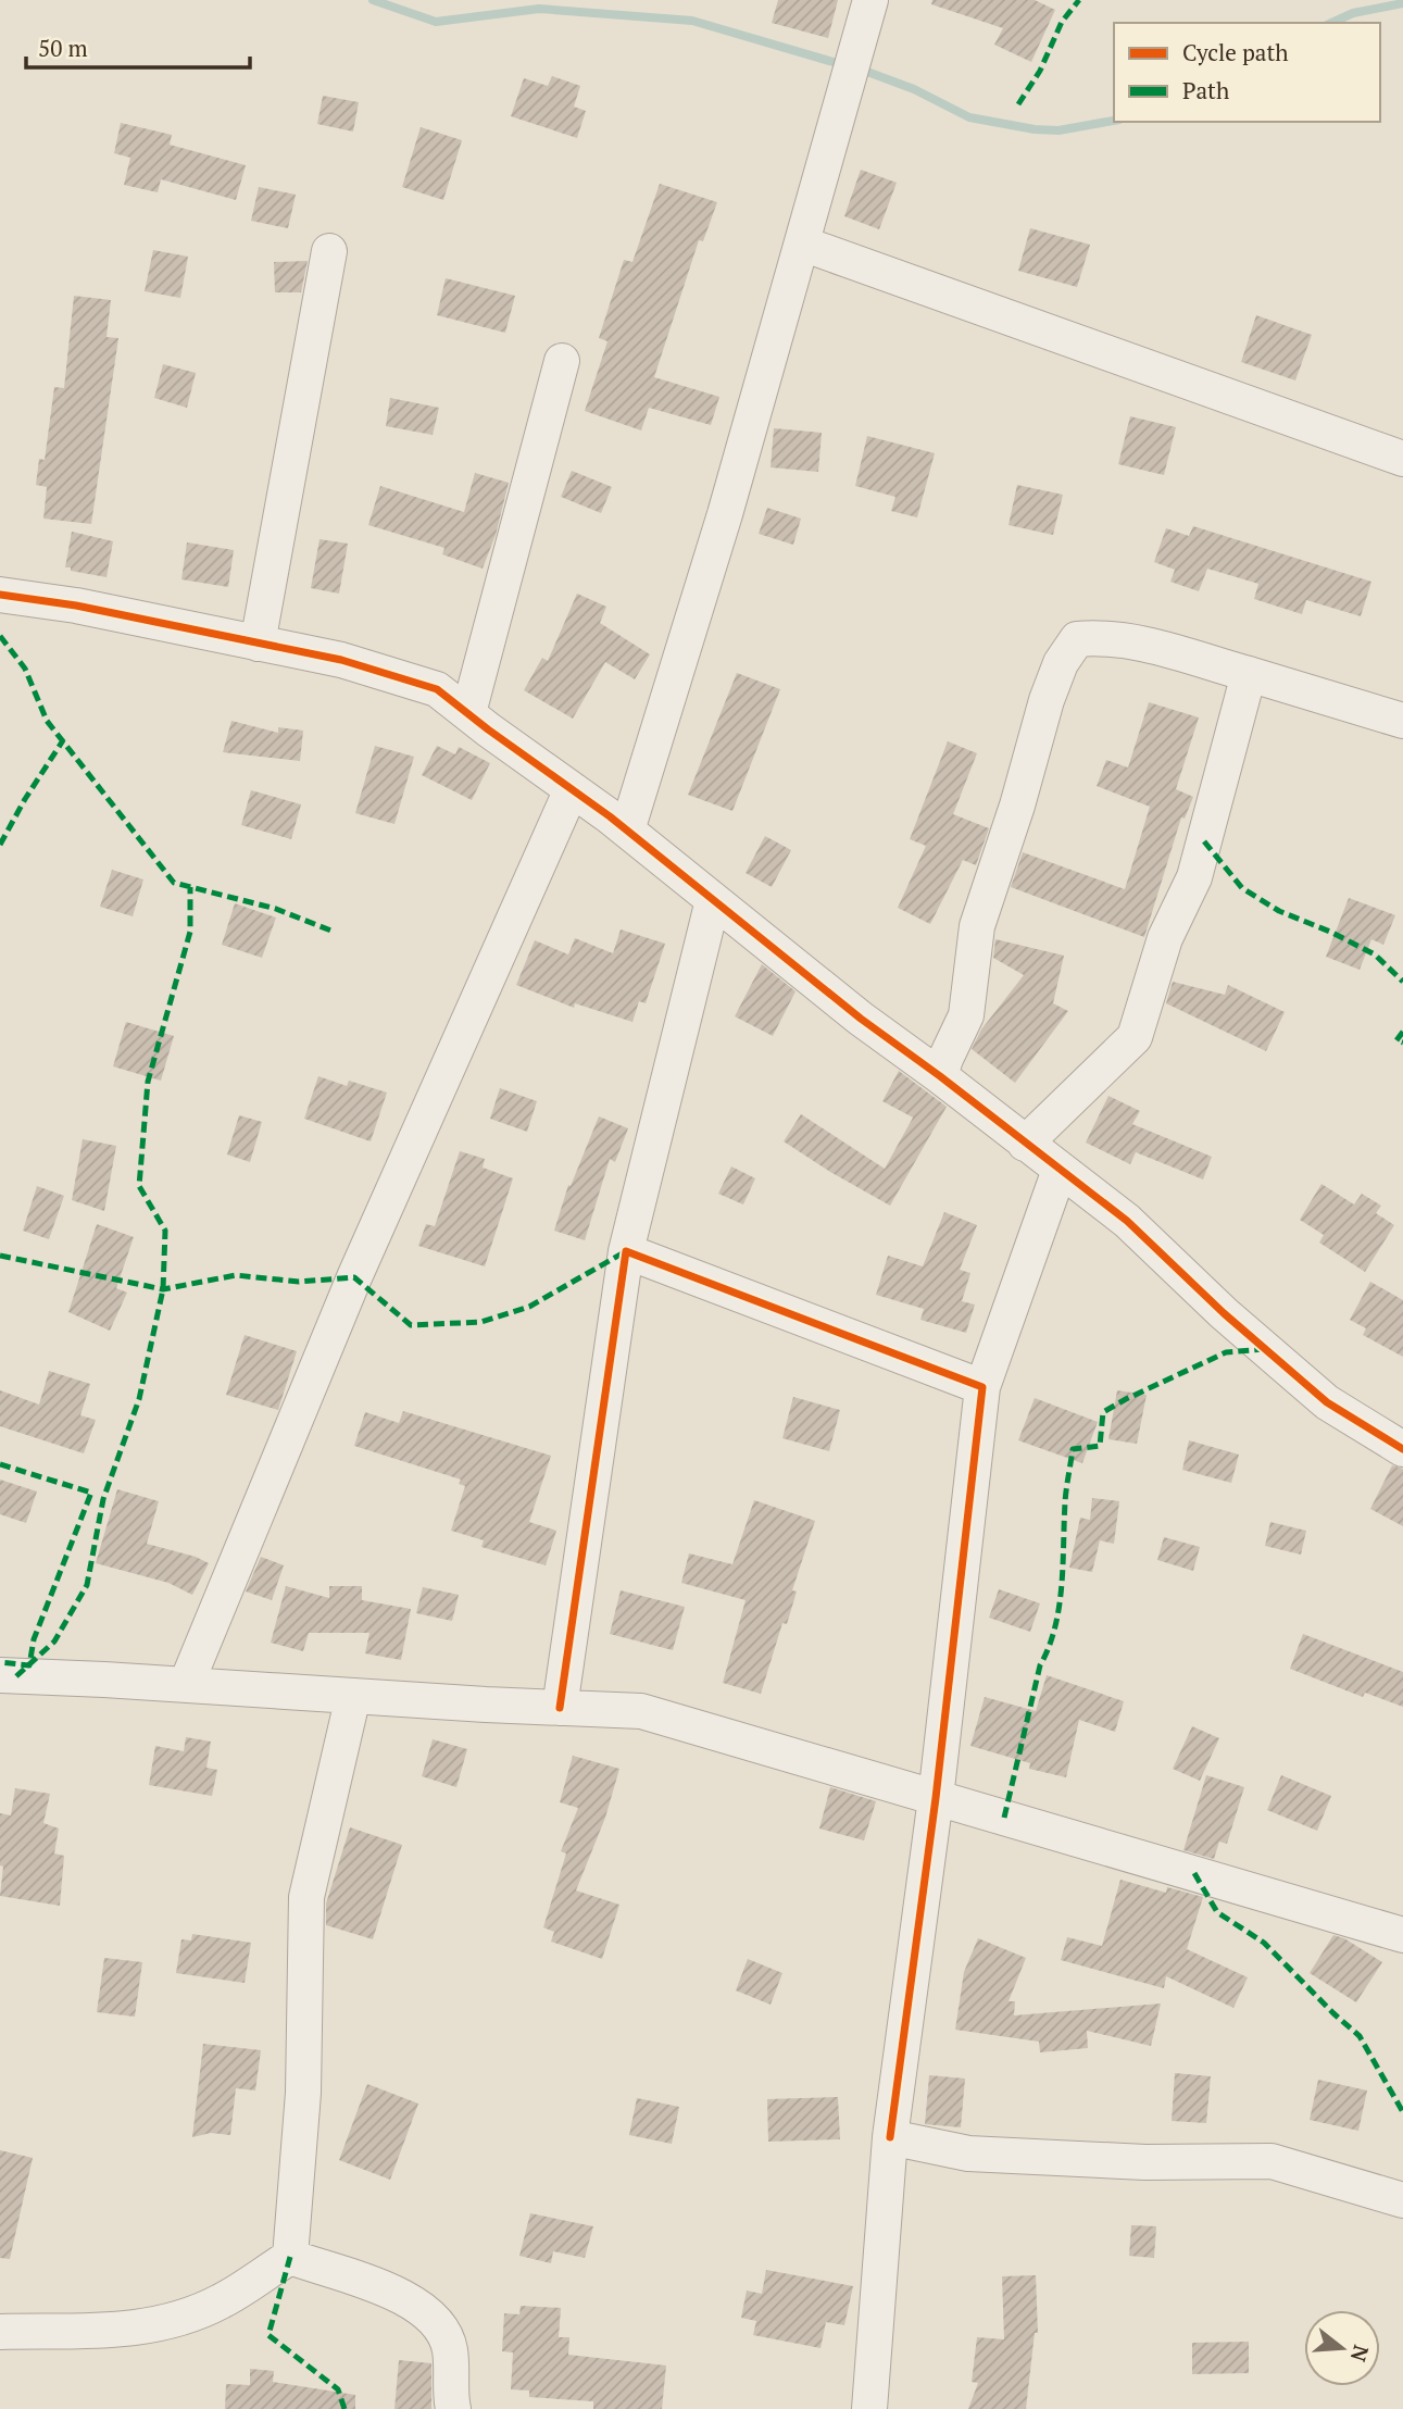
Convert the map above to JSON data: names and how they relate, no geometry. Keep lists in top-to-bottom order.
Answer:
{
  "legend": ["Cycle path", "Path"],
  "scale_bar": "50 m",
  "north": "right"
}
